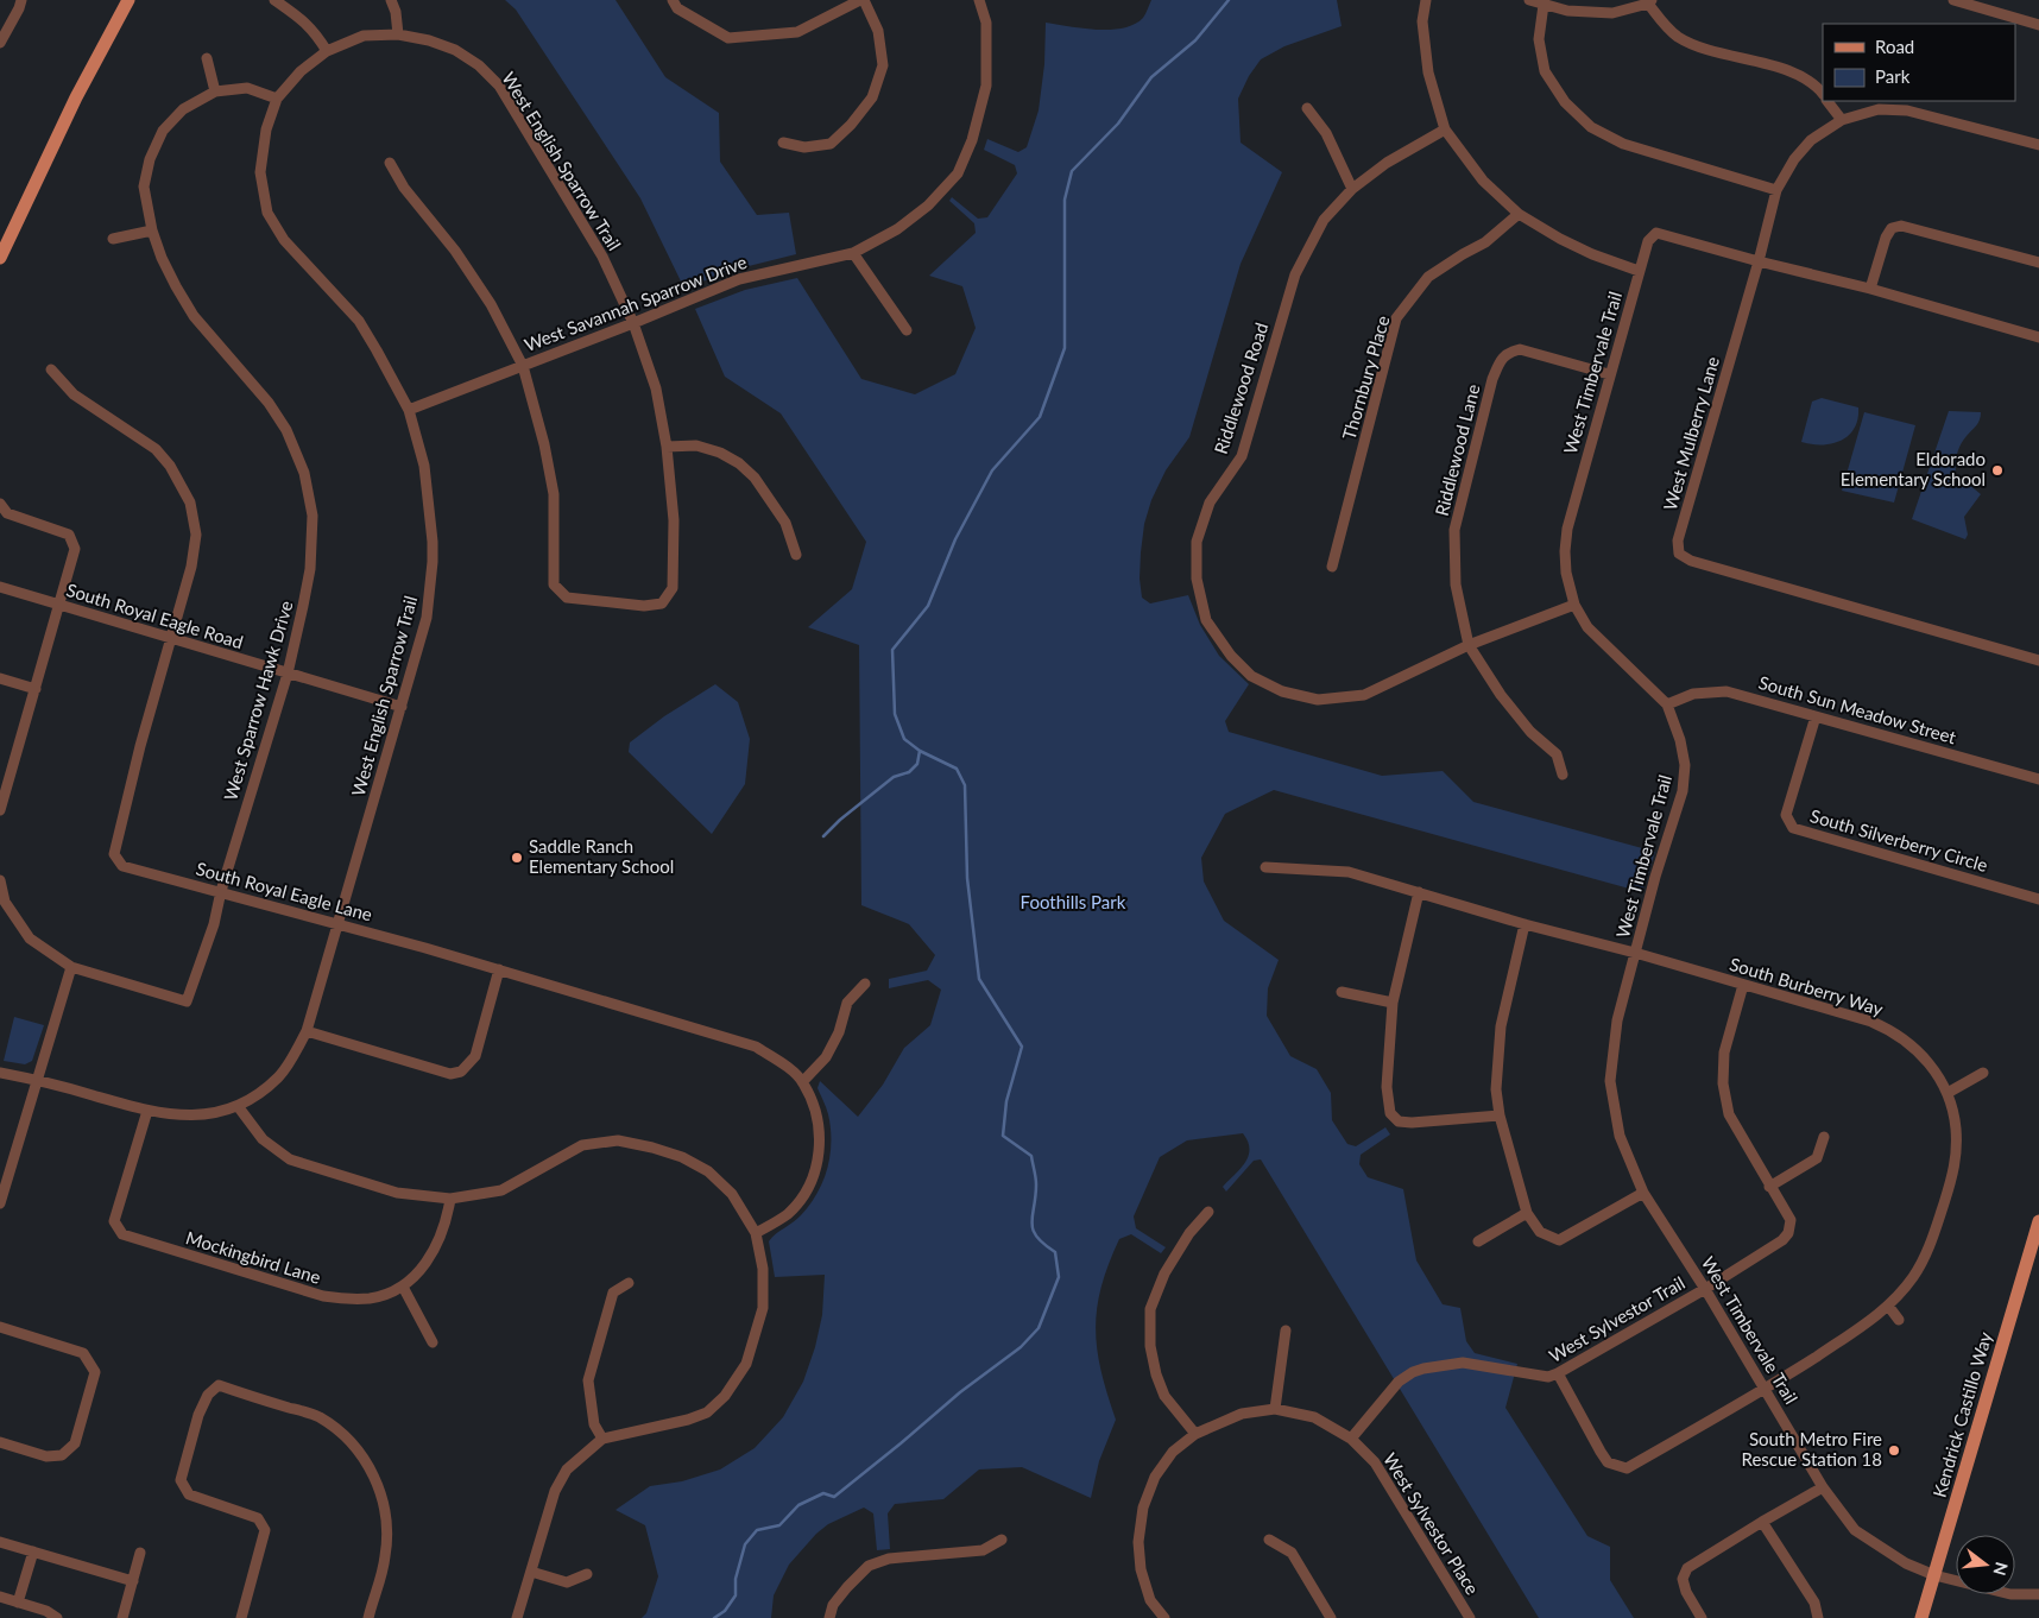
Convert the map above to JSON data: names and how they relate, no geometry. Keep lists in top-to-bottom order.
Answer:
{
  "streets": {
    "main road": ["Kendrick Castillo Way"],
    "street": [
      "West English Sparrow Trail",
      "West Savannah Sparrow Drive",
      "West Timbervale Trail",
      "Thornbury Place",
      "Riddlewood Road",
      "West Mulberry Lane",
      "Riddlewood Lane",
      "South Royal Eagle Road",
      "West Sparrow Hawk Drive",
      "South Sun Meadow Street",
      "South Silverberry Circle",
      "South Royal Eagle Lane",
      "South Burberry Way",
      "Mockingbird Lane",
      "West Sylvestor Trail",
      "West Sylvestor Place"
    ]
  },
  "crossings": [
    ["West English Sparrow Trail", "West Savannah Sparrow Drive"],
    ["West English Sparrow Trail", "South Royal Eagle Road"],
    ["West English Sparrow Trail", "West Sparrow Hawk Drive"],
    ["West English Sparrow Trail", "South Royal Eagle Lane"],
    ["West English Sparrow Trail", "Mockingbird Lane"],
    ["West Timbervale Trail", "Riddlewood Road"],
    ["West Timbervale Trail", "West Mulberry Lane"],
    ["West Timbervale Trail", "Riddlewood Lane"],
    ["West Timbervale Trail", "South Sun Meadow Street"],
    ["West Timbervale Trail", "South Burberry Way"],
    ["West Timbervale Trail", "West Sylvestor Trail"],
    ["West Timbervale Trail", "Kendrick Castillo Way"],
    ["Riddlewood Road", "Riddlewood Lane"],
    ["South Royal Eagle Road", "West Sparrow Hawk Drive"],
    ["South Royal Eagle Road", "South Royal Eagle Lane"],
    ["West Sparrow Hawk Drive", "South Royal Eagle Lane"],
    ["South Sun Meadow Street", "South Silverberry Circle"],
    ["South Burberry Way", "West Sylvestor Trail"],
    ["West Sylvestor Trail", "West Sylvestor Place"]
  ],
  "parks": ["Foothills Park"],
  "places": ["Eldorado Elementary School", "Saddle Ranch Elementary School", "South Metro Fire Rescue Station 18"],
  "legend": ["Road", "Park"],
  "north": "right"
}
